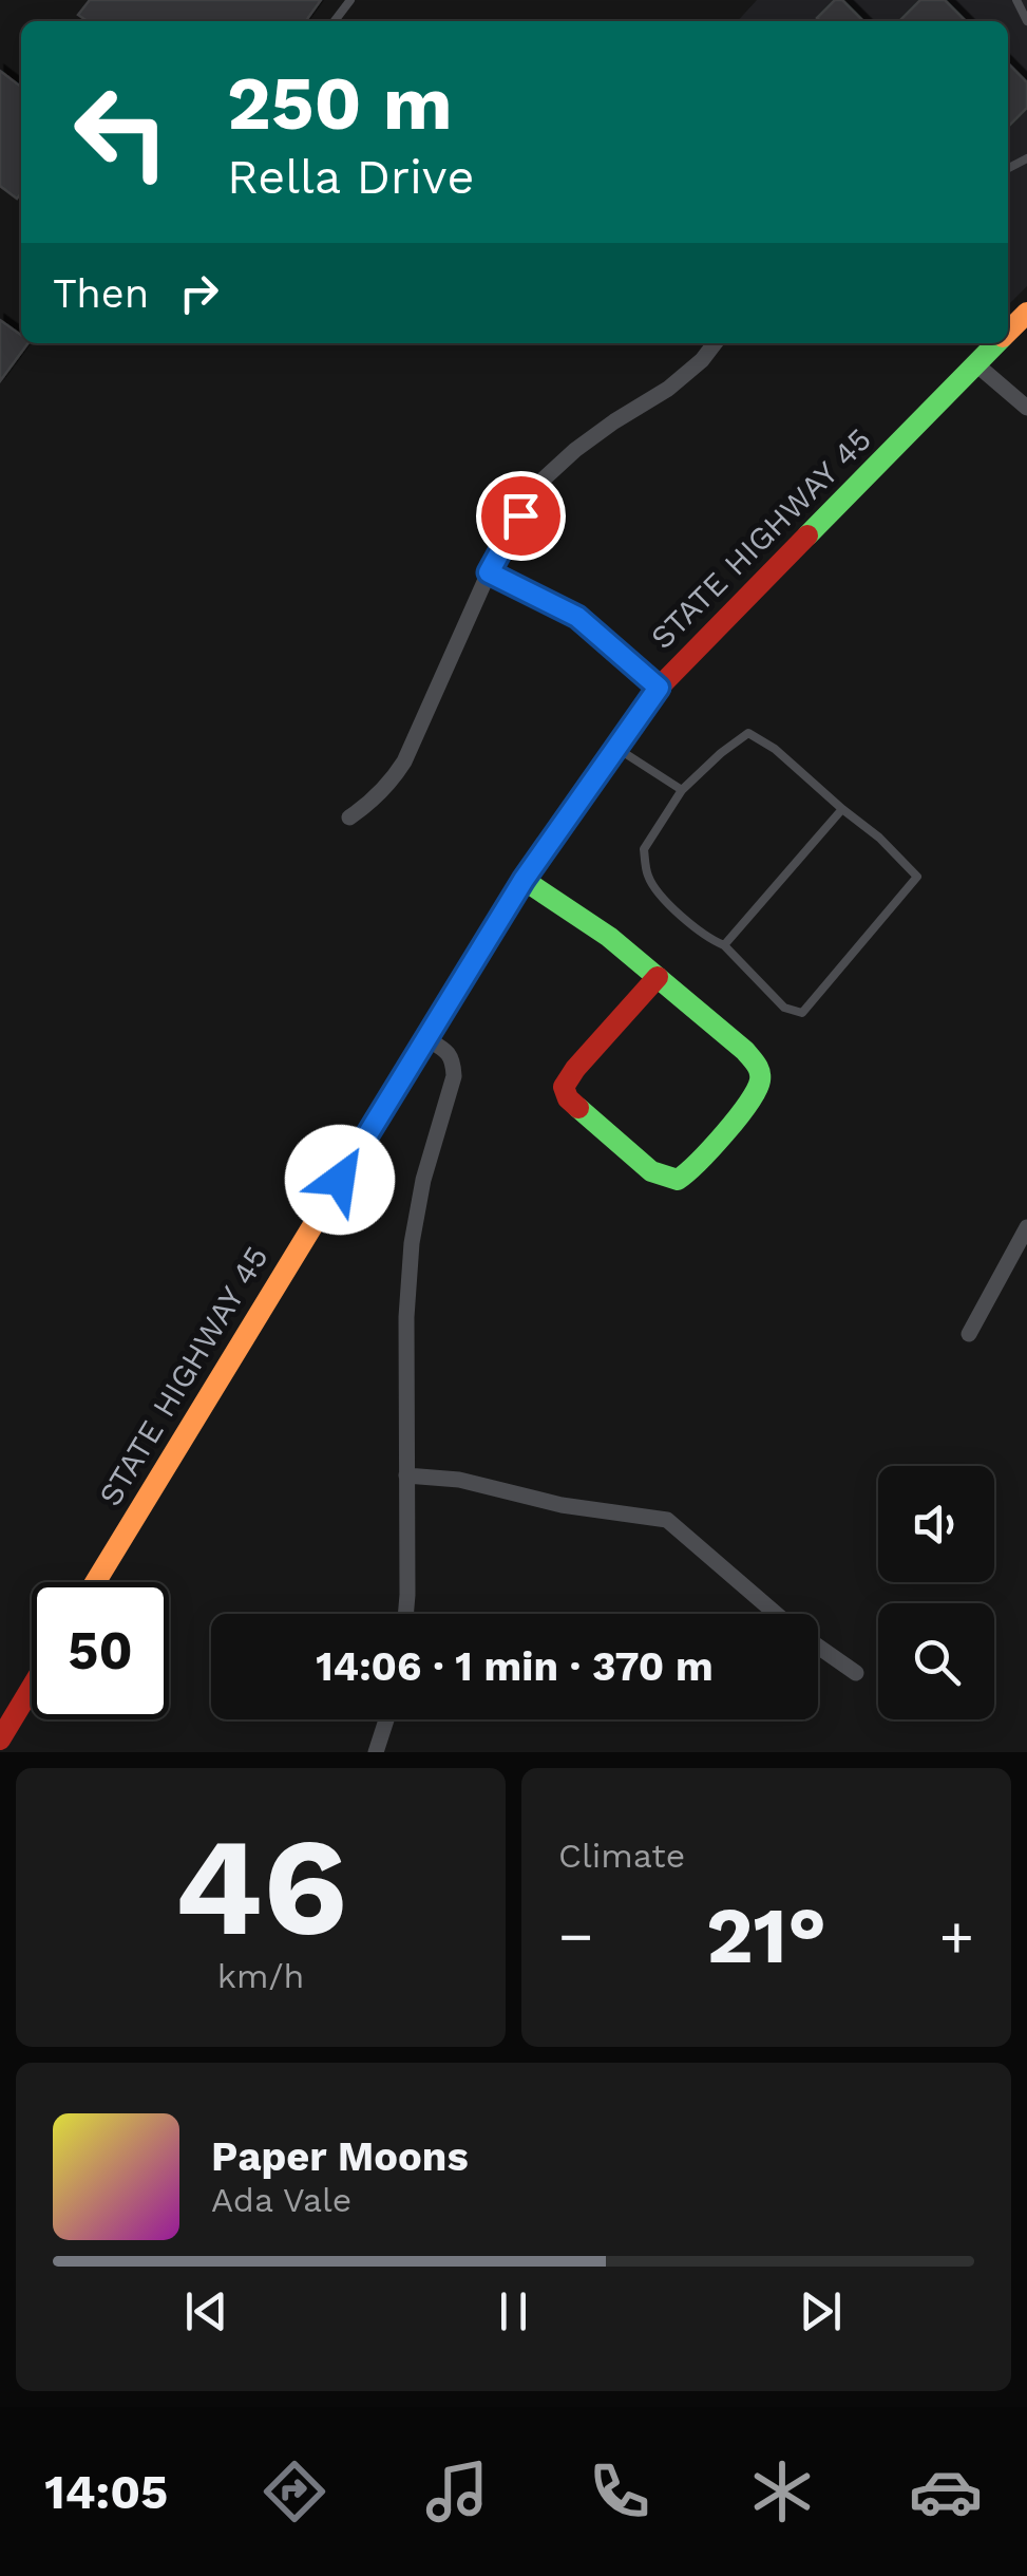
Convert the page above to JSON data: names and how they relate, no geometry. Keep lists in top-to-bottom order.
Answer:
{
  "streets": {
    "main road": ["STATE HIGHWAY 45"]
  },
  "page": {
    "turn": ["250 m", "Rella Drive"],
    "then": "Then",
    "limit": "50",
    "trip": "14:06 · 1 min · 370 m",
    "tile": [
      ["46", "km/h"],
      "Climate"
    ],
    "heat": ["−", "21°", "+"],
    "song": ["Paper Moons", "Ada Vale"],
    "tabs": "14:05"
  }
}
